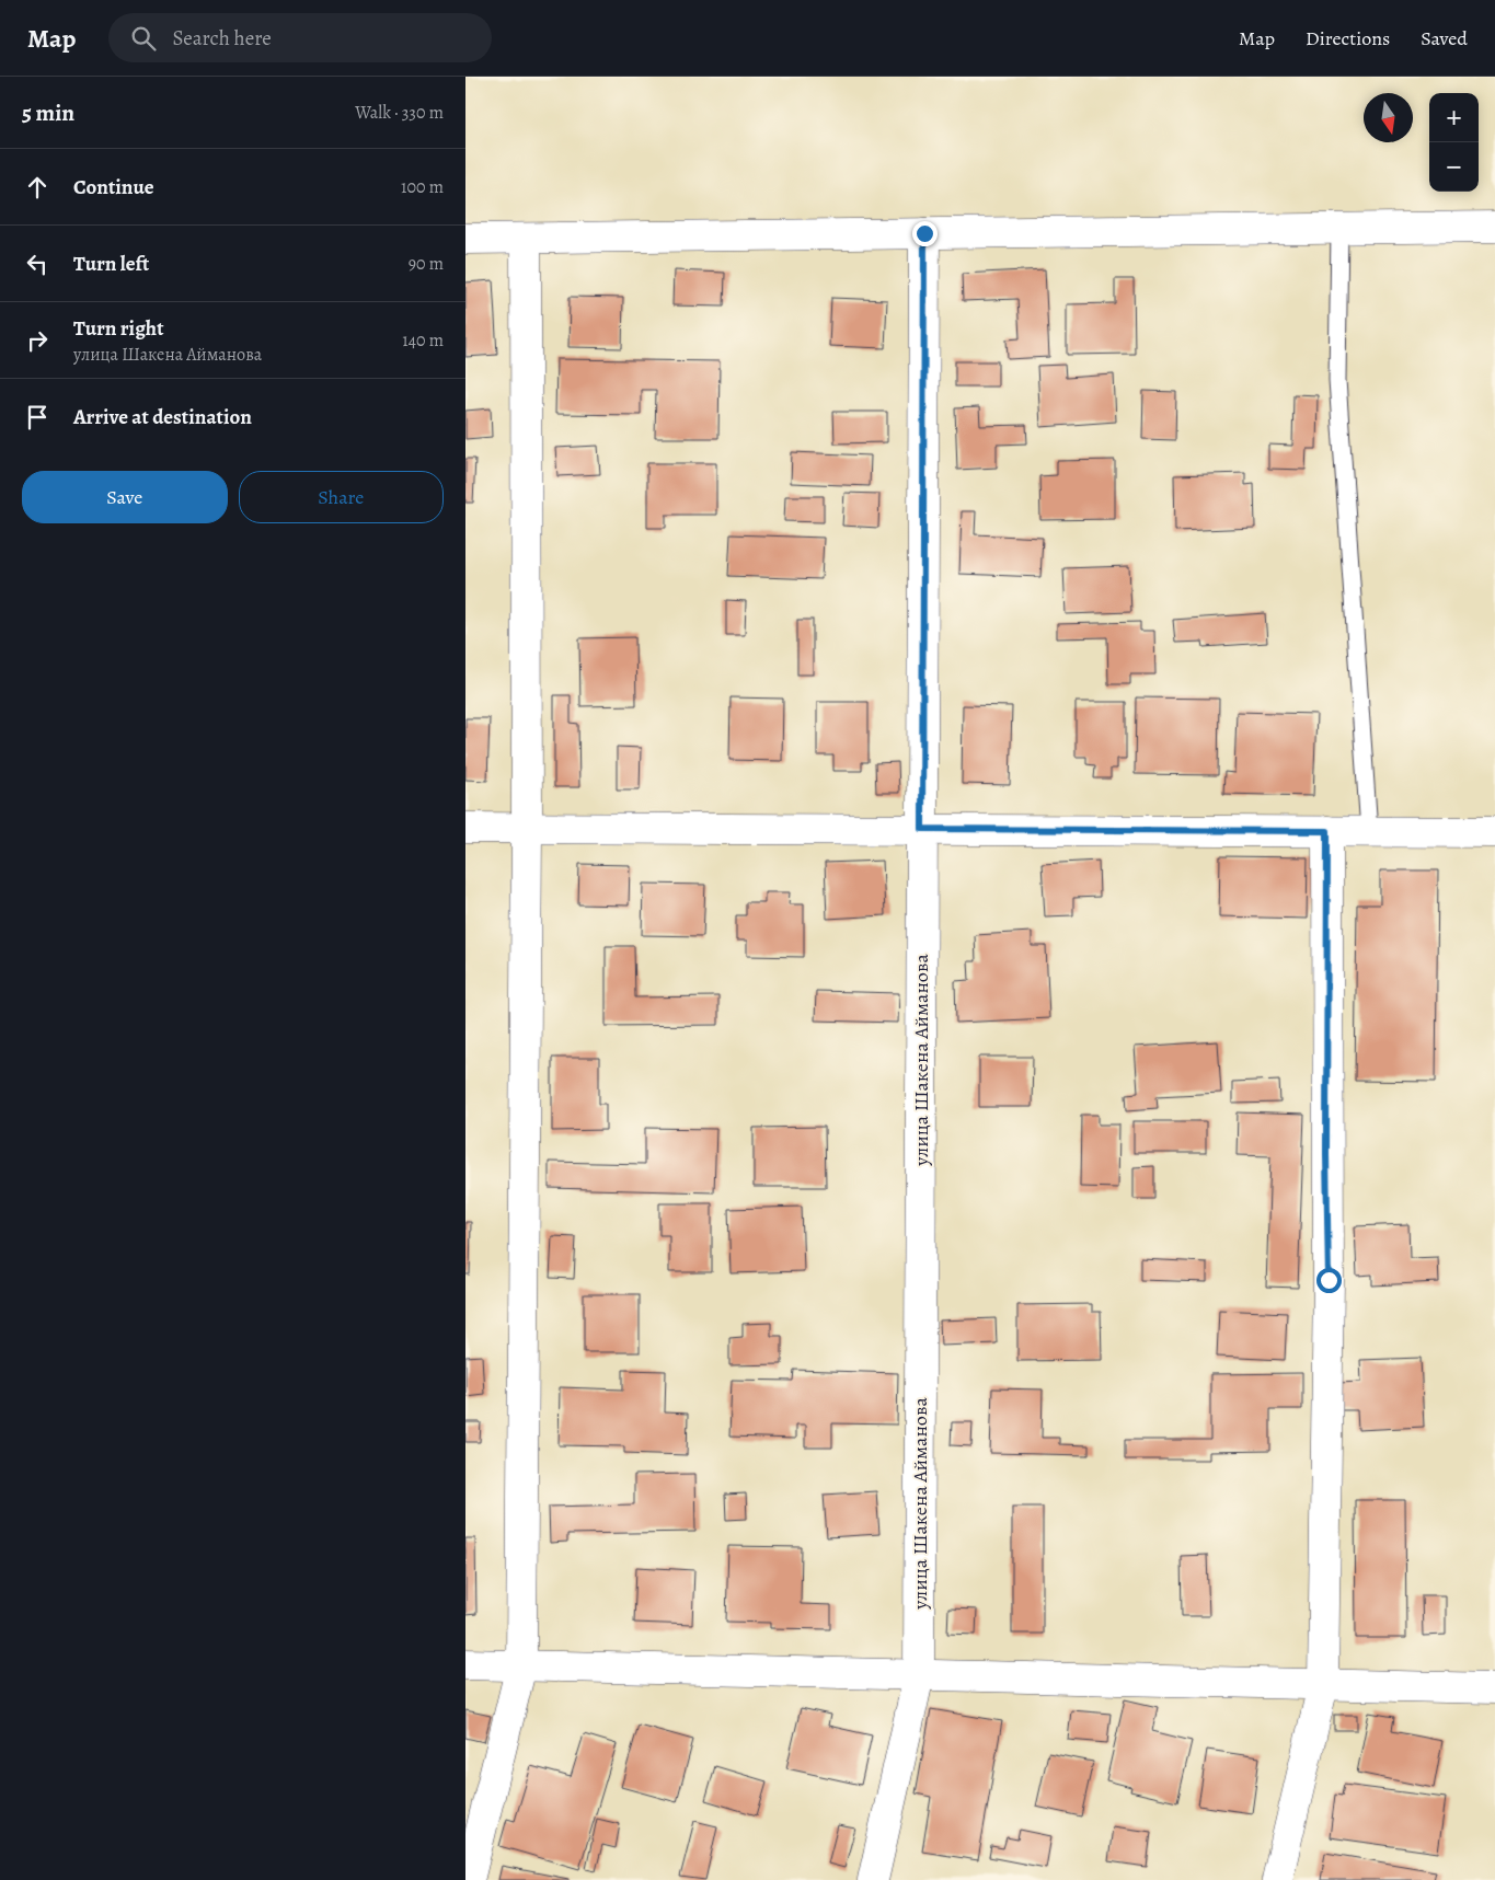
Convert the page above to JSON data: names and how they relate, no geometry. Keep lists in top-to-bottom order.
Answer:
{
  "streets": {
    "street": ["улица Шакена Айманова"]
  },
  "north": "bottom",
  "page": {
    "header": "Map",
    "search": "Search here",
    "nav": ["Map", "Directions", "Saved"],
    "heading": ["5 min", "Walk · 330 m"],
    "map_buttons": ["+", "−"],
    "list": [
      ["Continue", "100 m"],
      ["Turn left", "90 m"],
      ["Turn right", "улица Шакена Айманова", "140 m"],
      "Arrive at destination"
    ],
    "buttons": ["Save", "Share"]
  }
}
